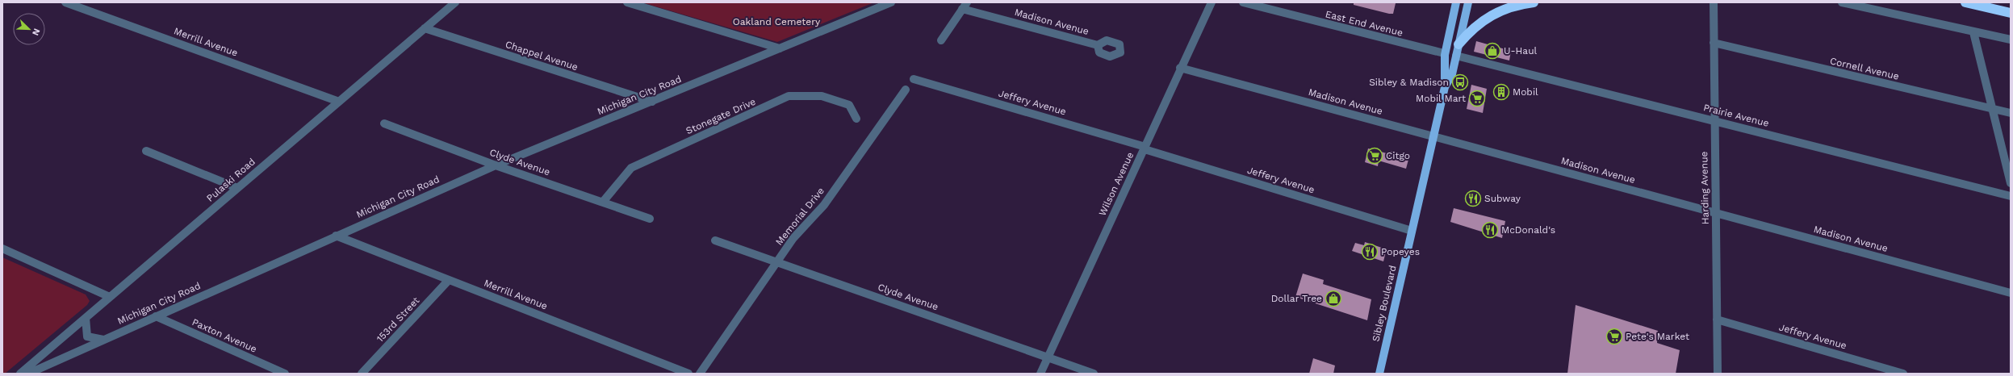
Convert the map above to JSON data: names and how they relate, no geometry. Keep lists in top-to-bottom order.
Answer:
{
  "streets": {
    "main road": ["Sibley Boulevard"],
    "street": [
      "Madison Avenue",
      "East End Avenue",
      "Merrill Avenue",
      "Chappel Avenue",
      "Cornell Avenue",
      "Michigan City Road",
      "Jeffery Avenue",
      "Prairie Avenue",
      "Stonegate Drive",
      "Clyde Avenue",
      "Pulaski Road",
      "Wilson Avenue",
      "Harding Avenue",
      "Memorial Drive",
      "153rd Street",
      "Paxton Avenue"
    ]
  },
  "crossings": [
    ["Madison Avenue", "Wilson Avenue"],
    ["Madison Avenue", "Harding Avenue"],
    ["Madison Avenue", "Sibley Boulevard"],
    ["East End Avenue", "Sibley Boulevard"],
    ["Merrill Avenue", "Michigan City Road"],
    ["Merrill Avenue", "Pulaski Road"],
    ["Merrill Avenue", "153rd Street"],
    ["Chappel Avenue", "Michigan City Road"],
    ["Chappel Avenue", "Pulaski Road"],
    ["Cornell Avenue", "Harding Avenue"],
    ["Michigan City Road", "Clyde Avenue"],
    ["Michigan City Road", "Paxton Avenue"],
    ["Jeffery Avenue", "Wilson Avenue"],
    ["Jeffery Avenue", "Harding Avenue"],
    ["Jeffery Avenue", "Sibley Boulevard"],
    ["Prairie Avenue", "Harding Avenue"],
    ["Prairie Avenue", "Sibley Boulevard"],
    ["Stonegate Drive", "Clyde Avenue"],
    ["Clyde Avenue", "Wilson Avenue"],
    ["Clyde Avenue", "Memorial Drive"]
  ],
  "parks": ["Oakland Cemetery"],
  "places": {
    "shop": ["U-Haul", "Dollar Tree"],
    "bus stop": ["Sibley & Madison"],
    "building": ["Mobil"],
    "supermarket": ["Mobil Mart", "Citgo", "Pete's Market"],
    "restaurant": ["Subway", "McDonald's", "Popeyes"]
  },
  "north": "bottom right"
}
